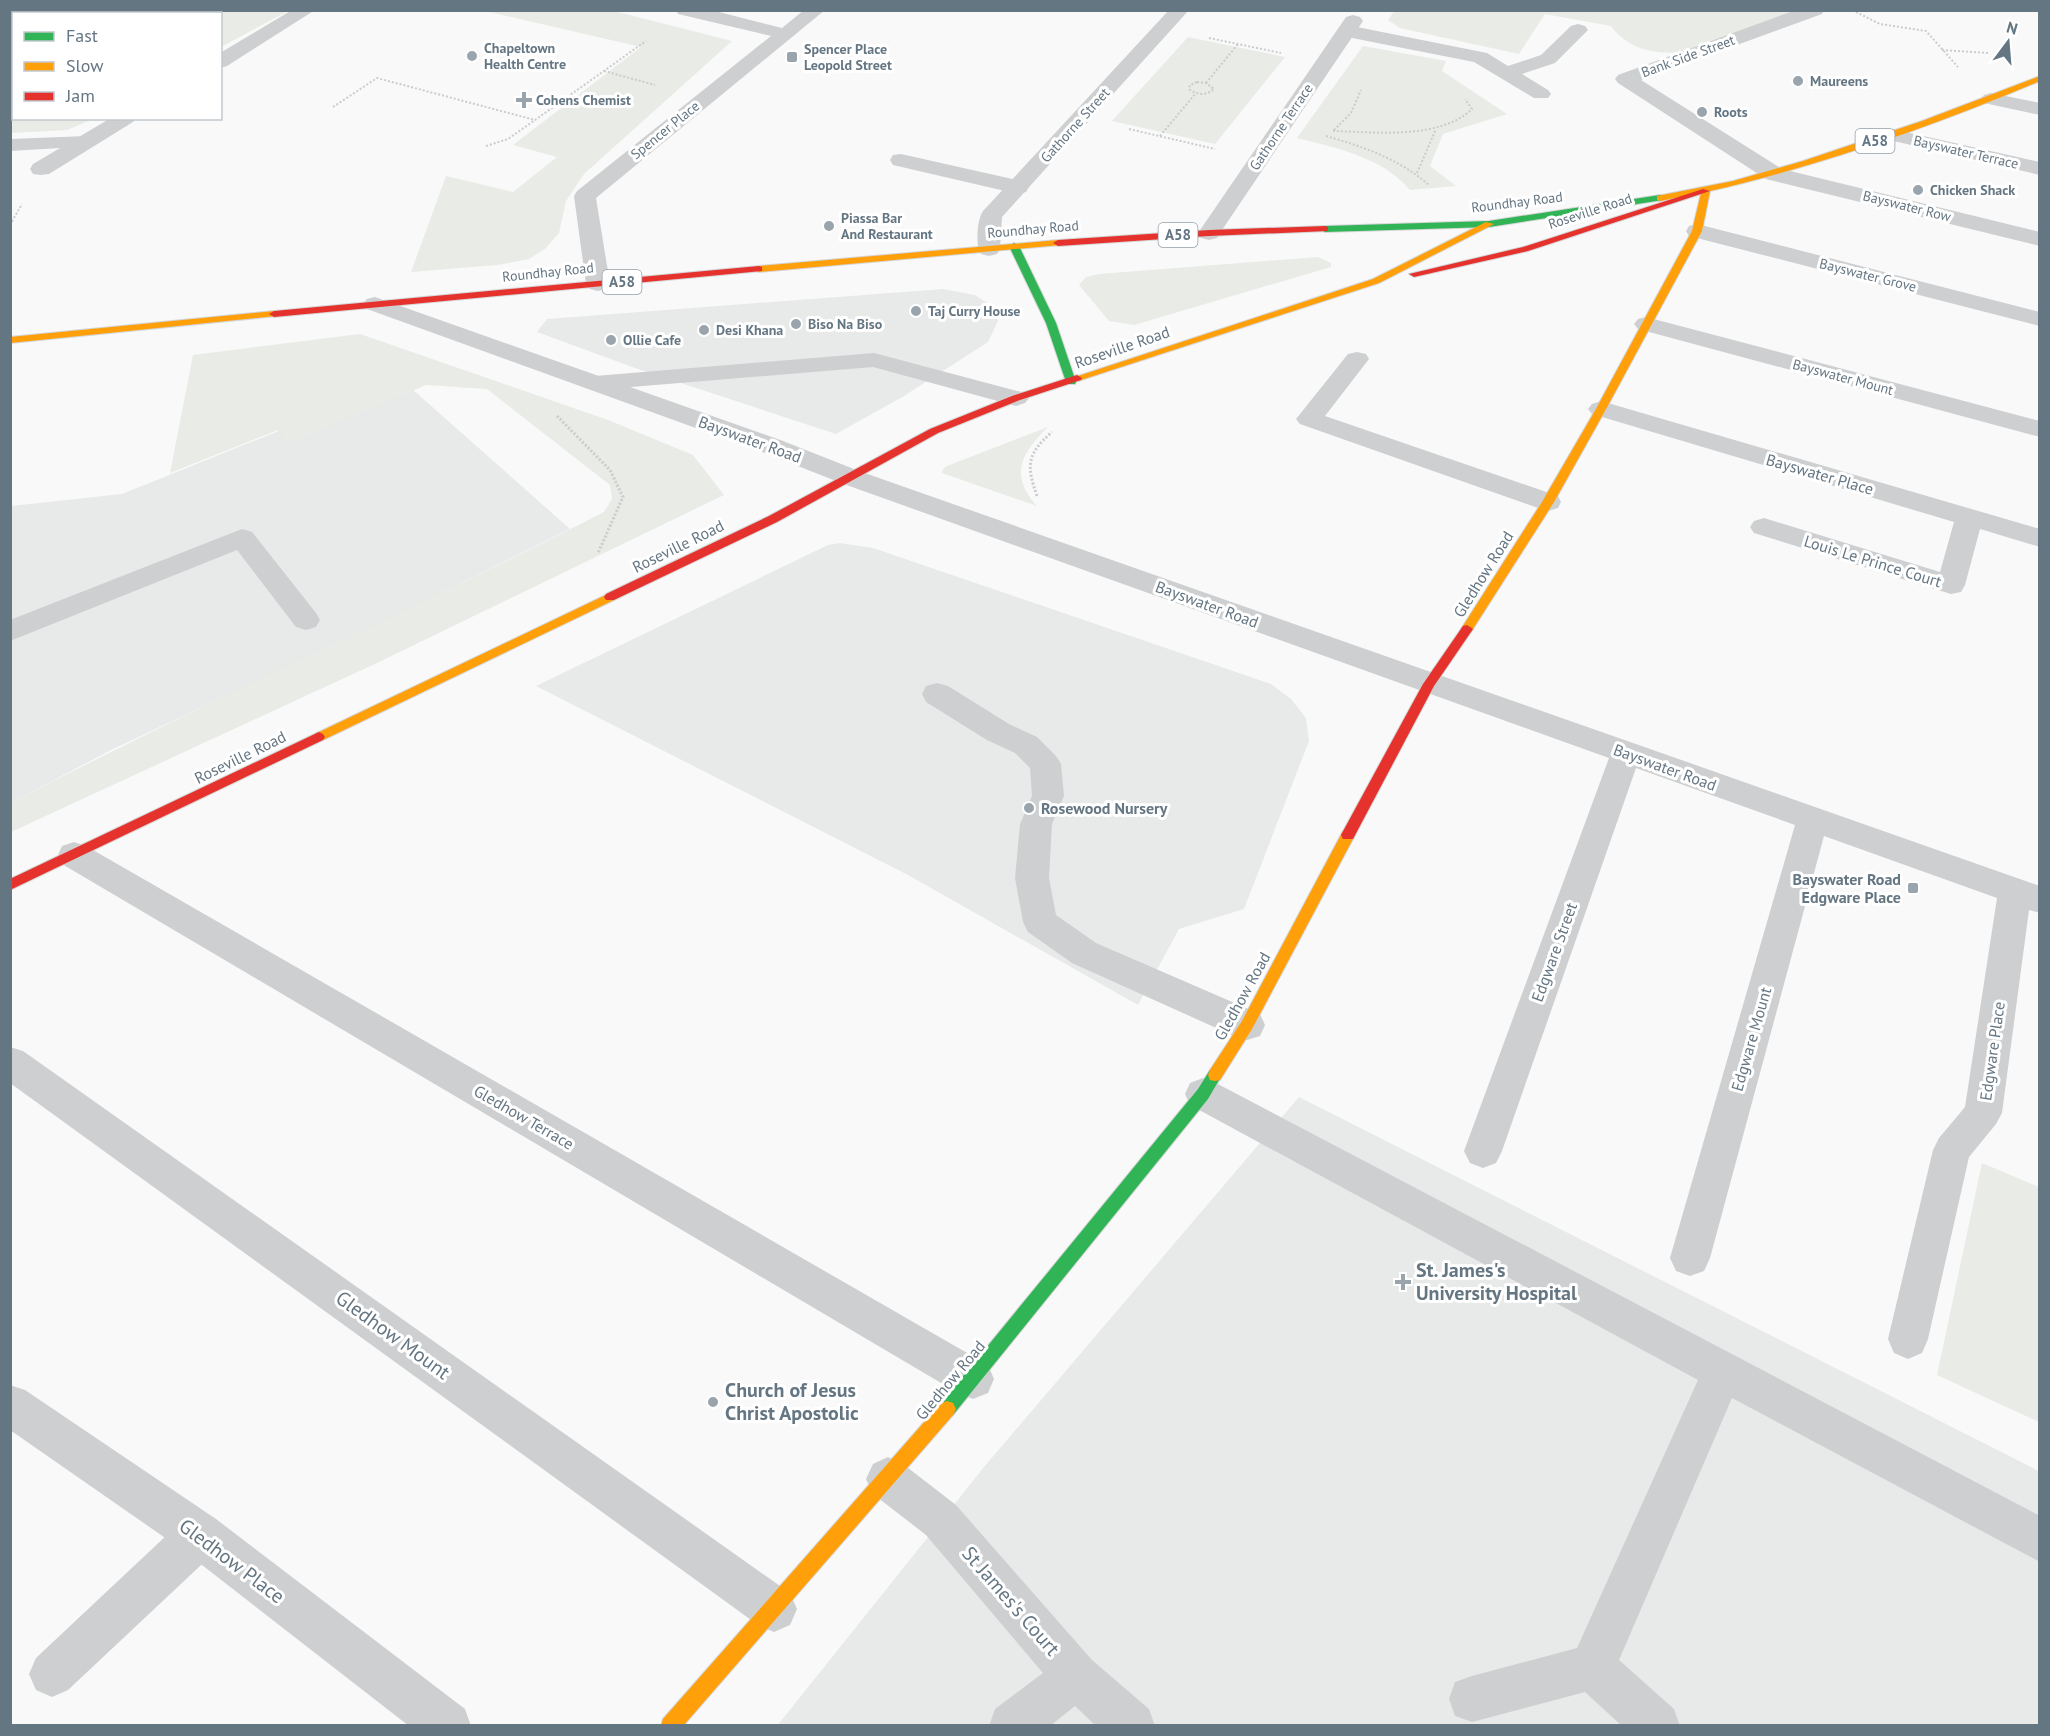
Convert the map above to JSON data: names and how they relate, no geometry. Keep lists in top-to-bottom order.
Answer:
{
  "streets": {
    "street": [
      "Bank Side Street",
      "Gathorne Street",
      "Gathorne Terrace",
      "Spencer Place",
      "A58",
      "Bayswater Terrace",
      "Roundhay Road",
      "Bayswater Row",
      "Roseville Road",
      "Bayswater Grove",
      "Bayswater Mount",
      "Bayswater Road",
      "Bayswater Place",
      "Louis Le Prince Court",
      "Gledhow Road",
      "Edgware Street",
      "Edgware Mount",
      "Edgware Place",
      "Gledhow Terrace",
      "Gledhow Mount",
      "Gledhow Place",
      "St James's Court"
    ]
  },
  "crossings": [
    ["Bank Side Street", "Roundhay Road"],
    ["Bank Side Street", "Bayswater Row"],
    ["Gathorne Street", "Roundhay Road"],
    ["Gathorne Terrace", "Roundhay Road"],
    ["Spencer Place", "Roundhay Road"],
    ["Bayswater Terrace", "Roundhay Road"],
    ["Roundhay Road", "Bayswater Row"],
    ["Roundhay Road", "Roseville Road"],
    ["Roundhay Road", "Bayswater Road"],
    ["Roundhay Road", "Gledhow Road"],
    ["Roseville Road", "Bayswater Road"],
    ["Roseville Road", "Gledhow Road"],
    ["Roseville Road", "Gledhow Terrace"],
    ["Bayswater Grove", "Gledhow Road"],
    ["Bayswater Mount", "Gledhow Road"],
    ["Bayswater Road", "Gledhow Road"],
    ["Bayswater Road", "Edgware Street"],
    ["Bayswater Road", "Edgware Mount"],
    ["Bayswater Road", "Edgware Place"],
    ["Bayswater Place", "Louis Le Prince Court"],
    ["Bayswater Place", "Gledhow Road"],
    ["Gledhow Road", "Gledhow Terrace"],
    ["Gledhow Road", "Gledhow Mount"],
    ["Gledhow Road", "St James's Court"]
  ],
  "places": {
    "other": [
      "Chapeltown Health Centre",
      "Maureens",
      "Roots",
      "Chicken Shack",
      "Piassa Bar And Restaurant",
      "Taj Curry House",
      "Biso Na Biso",
      "Desi Khana",
      "Ollie Cafe",
      "Rosewood Nursery",
      "Church of Jesus Christ Apostolic"
    ],
    "transit": ["Spencer Place Leopold Street", "Bayswater Road Edgware Place"],
    "health": ["Cohens Chemist", "St. James's University Hospital"]
  },
  "legend": ["Fast", "Slow", "Jam"],
  "north": "top"
}
